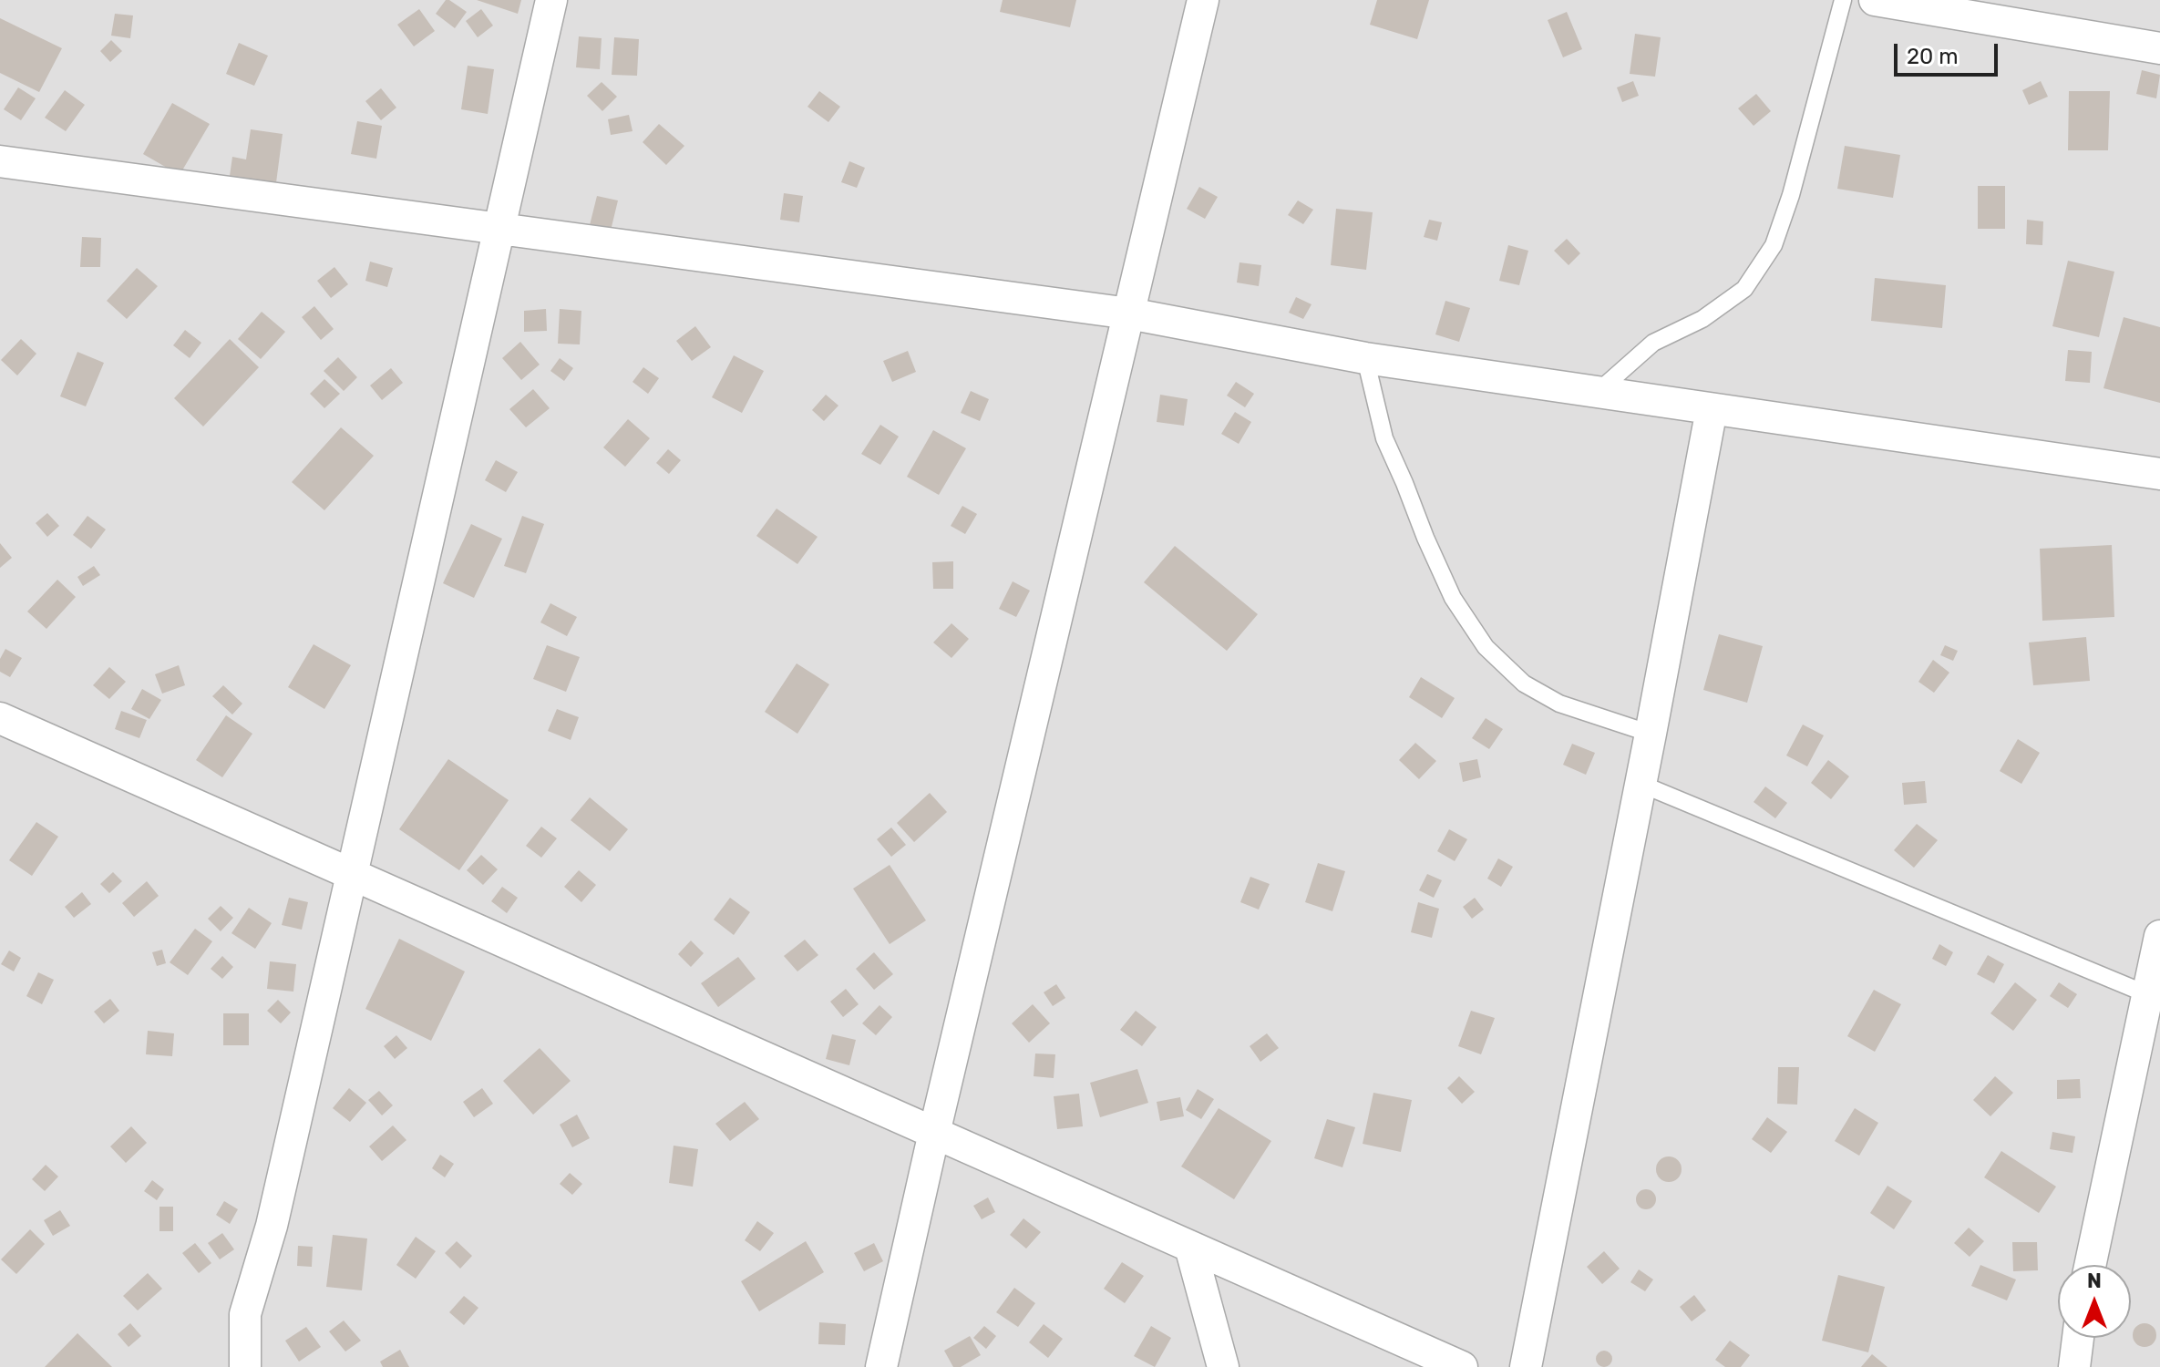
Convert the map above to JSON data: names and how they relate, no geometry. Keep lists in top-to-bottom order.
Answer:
{
  "scale_bar": "20 m",
  "north": "top"
}
